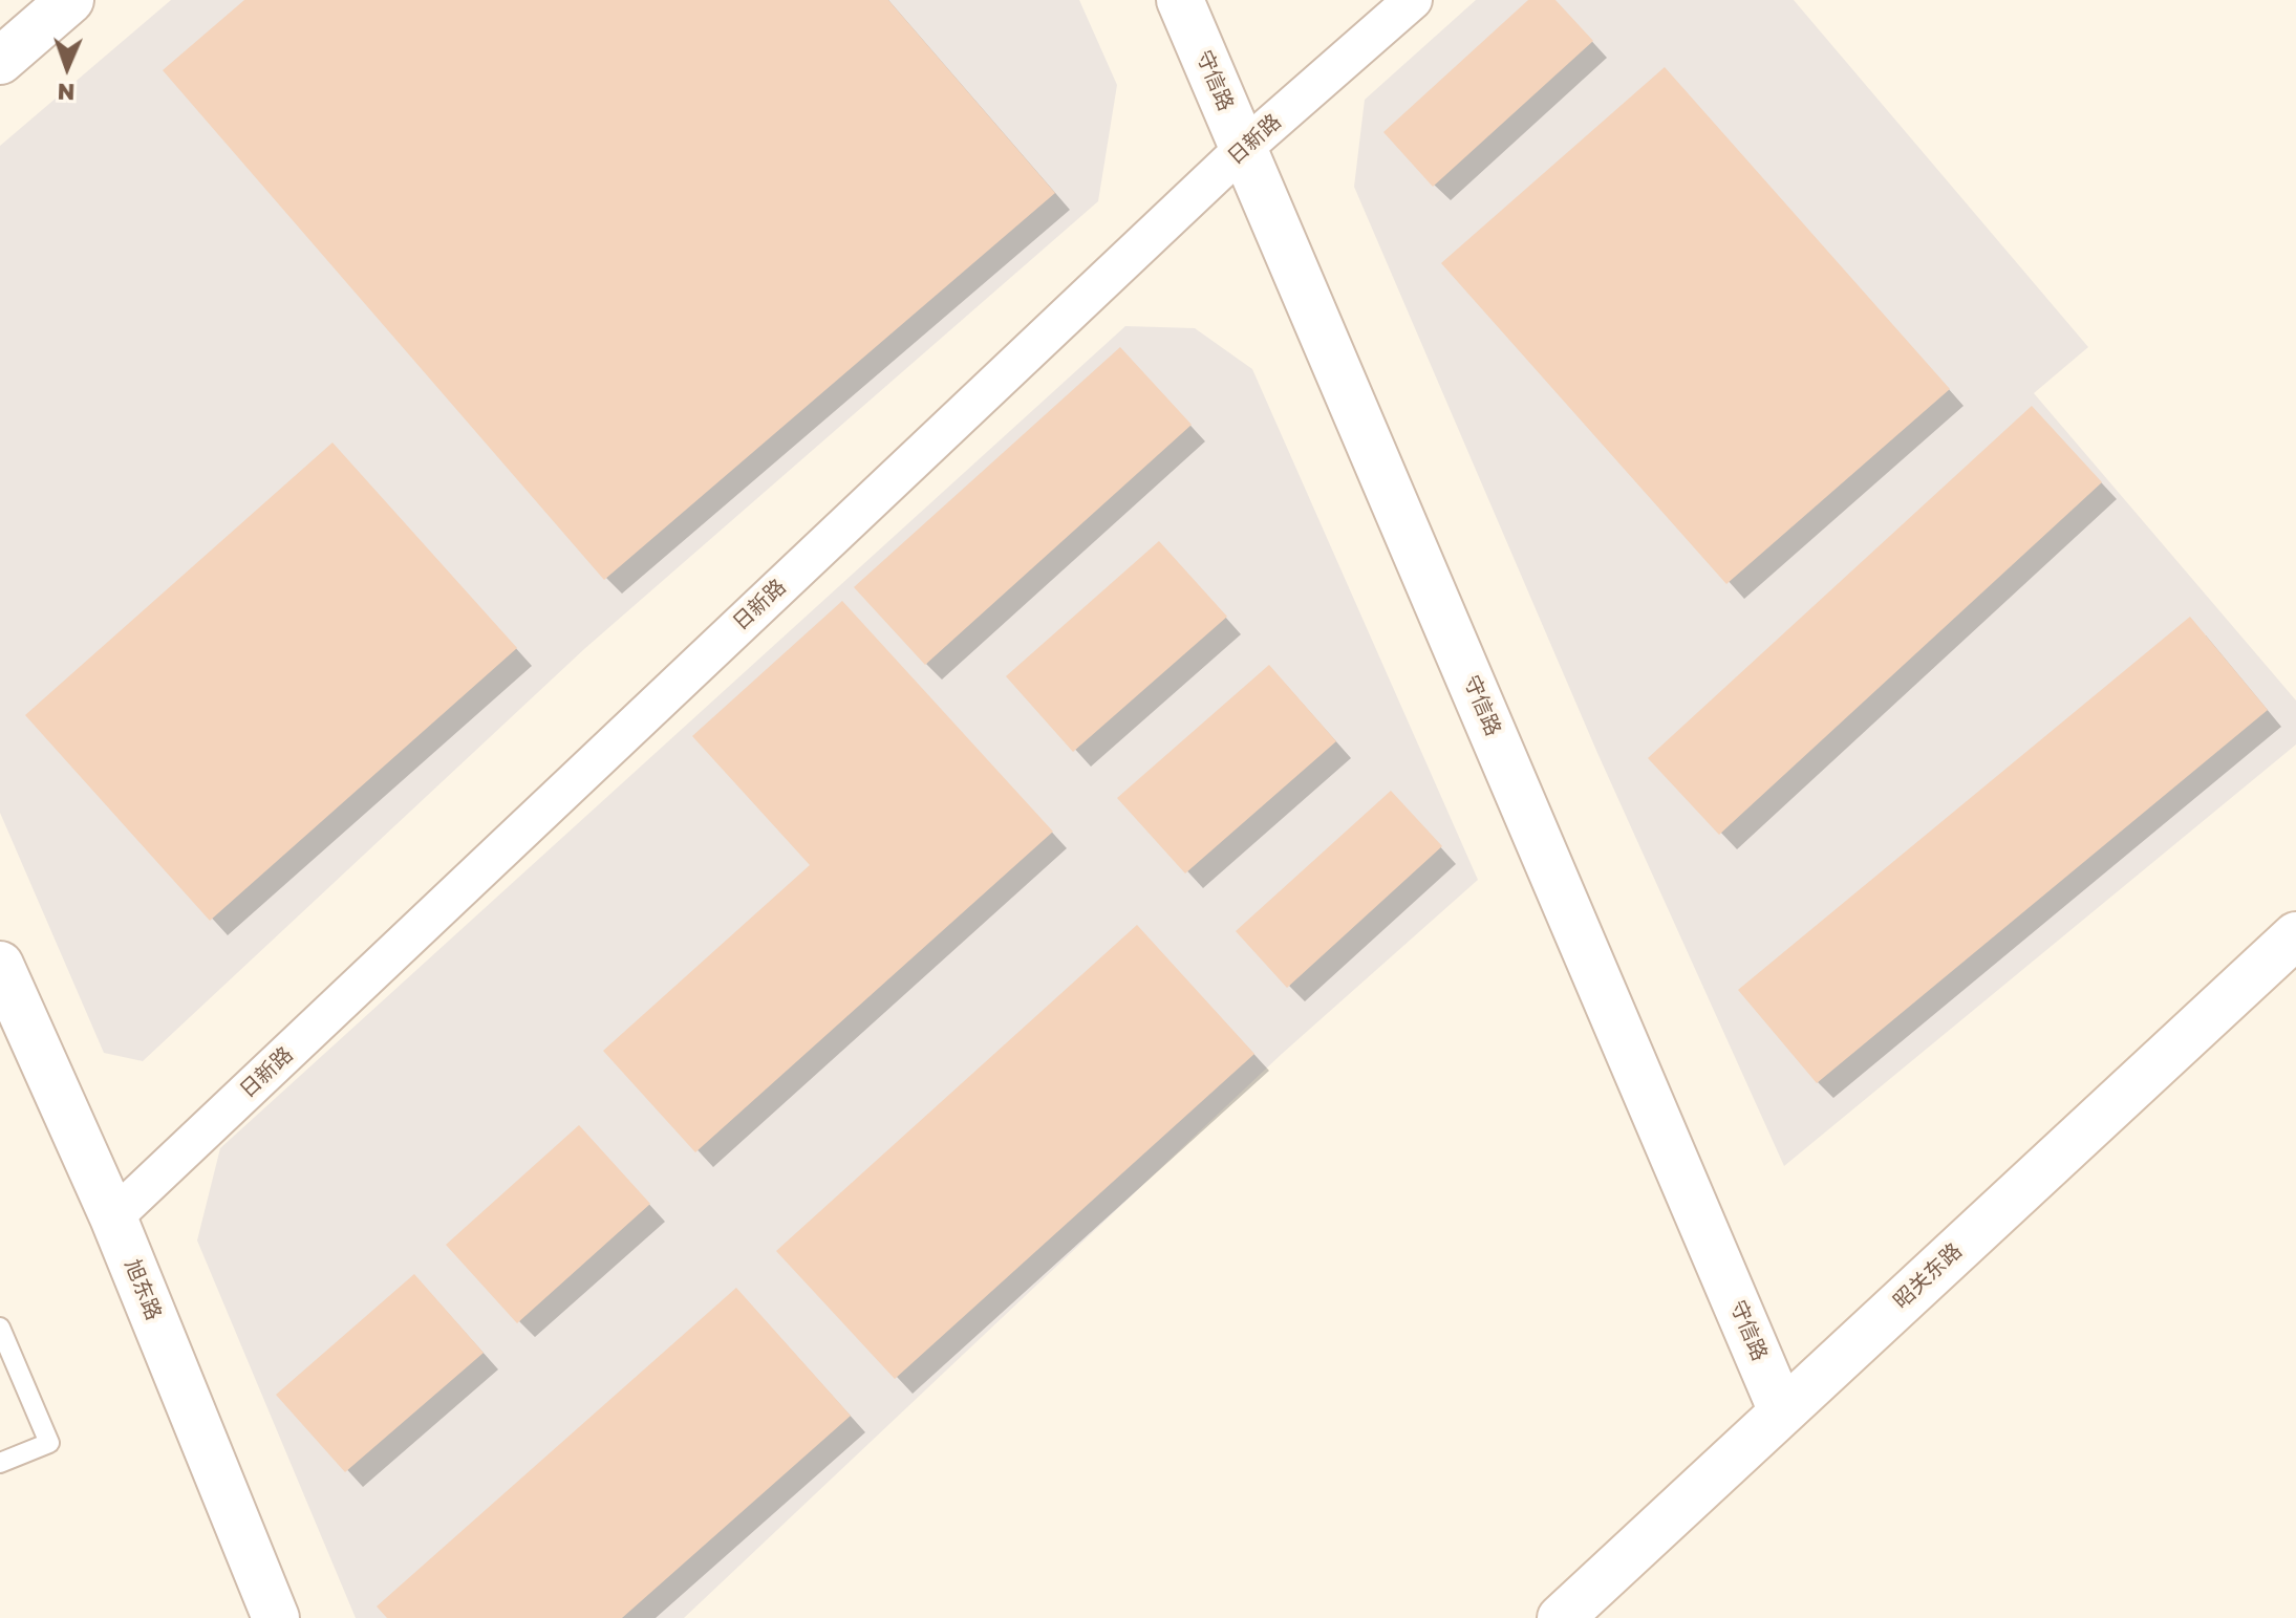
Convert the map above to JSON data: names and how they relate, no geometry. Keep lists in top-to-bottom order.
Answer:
{
  "streets": {
    "street": [
      "守信路",
      "日新路",
      "昭关东路",
      "旭东路"
    ]
  },
  "crossings": [
    ["守信路", "日新路"],
    ["守信路", "昭关东路"],
    ["日新路", "旭东路"]
  ],
  "north": "bottom"
}
